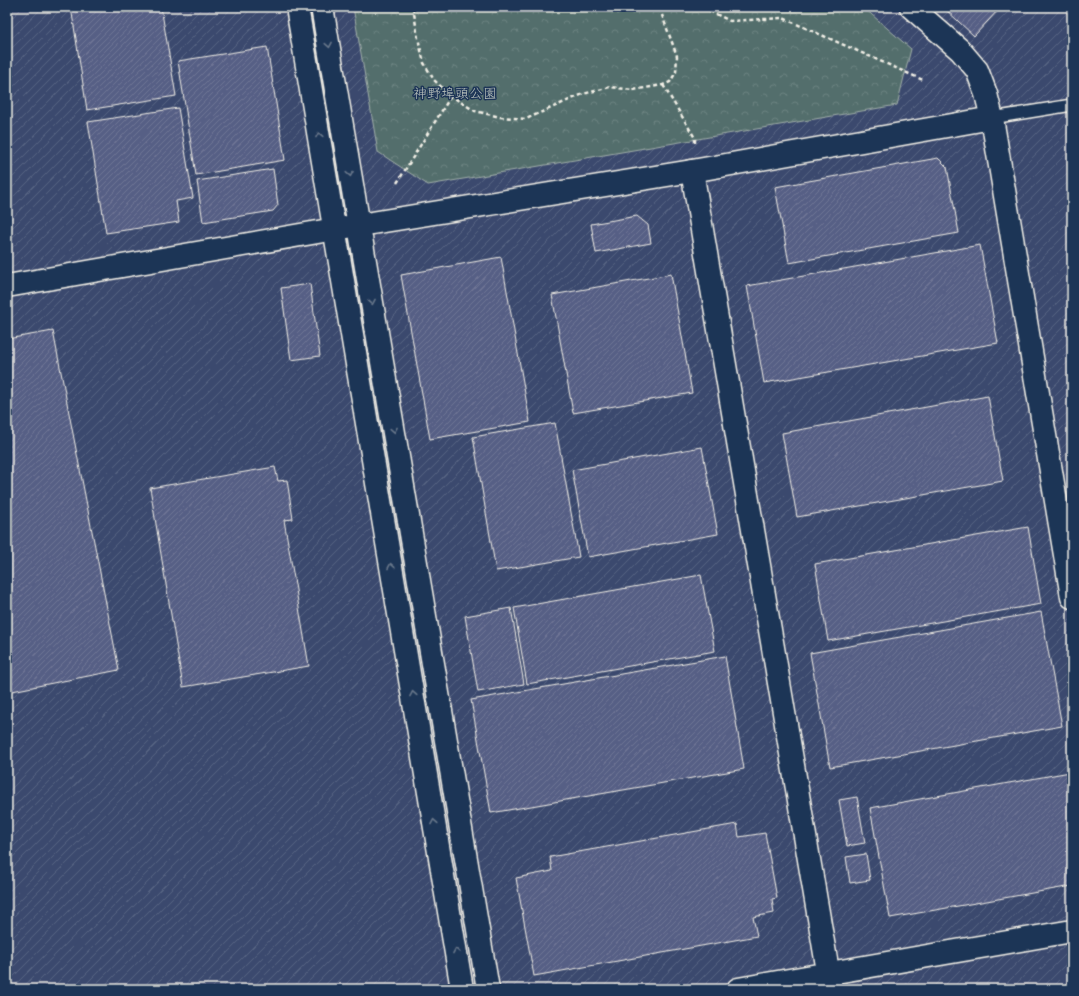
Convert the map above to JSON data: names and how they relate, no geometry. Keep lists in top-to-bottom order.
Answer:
{
  "parks": ["神野埠頭公園"]
}
